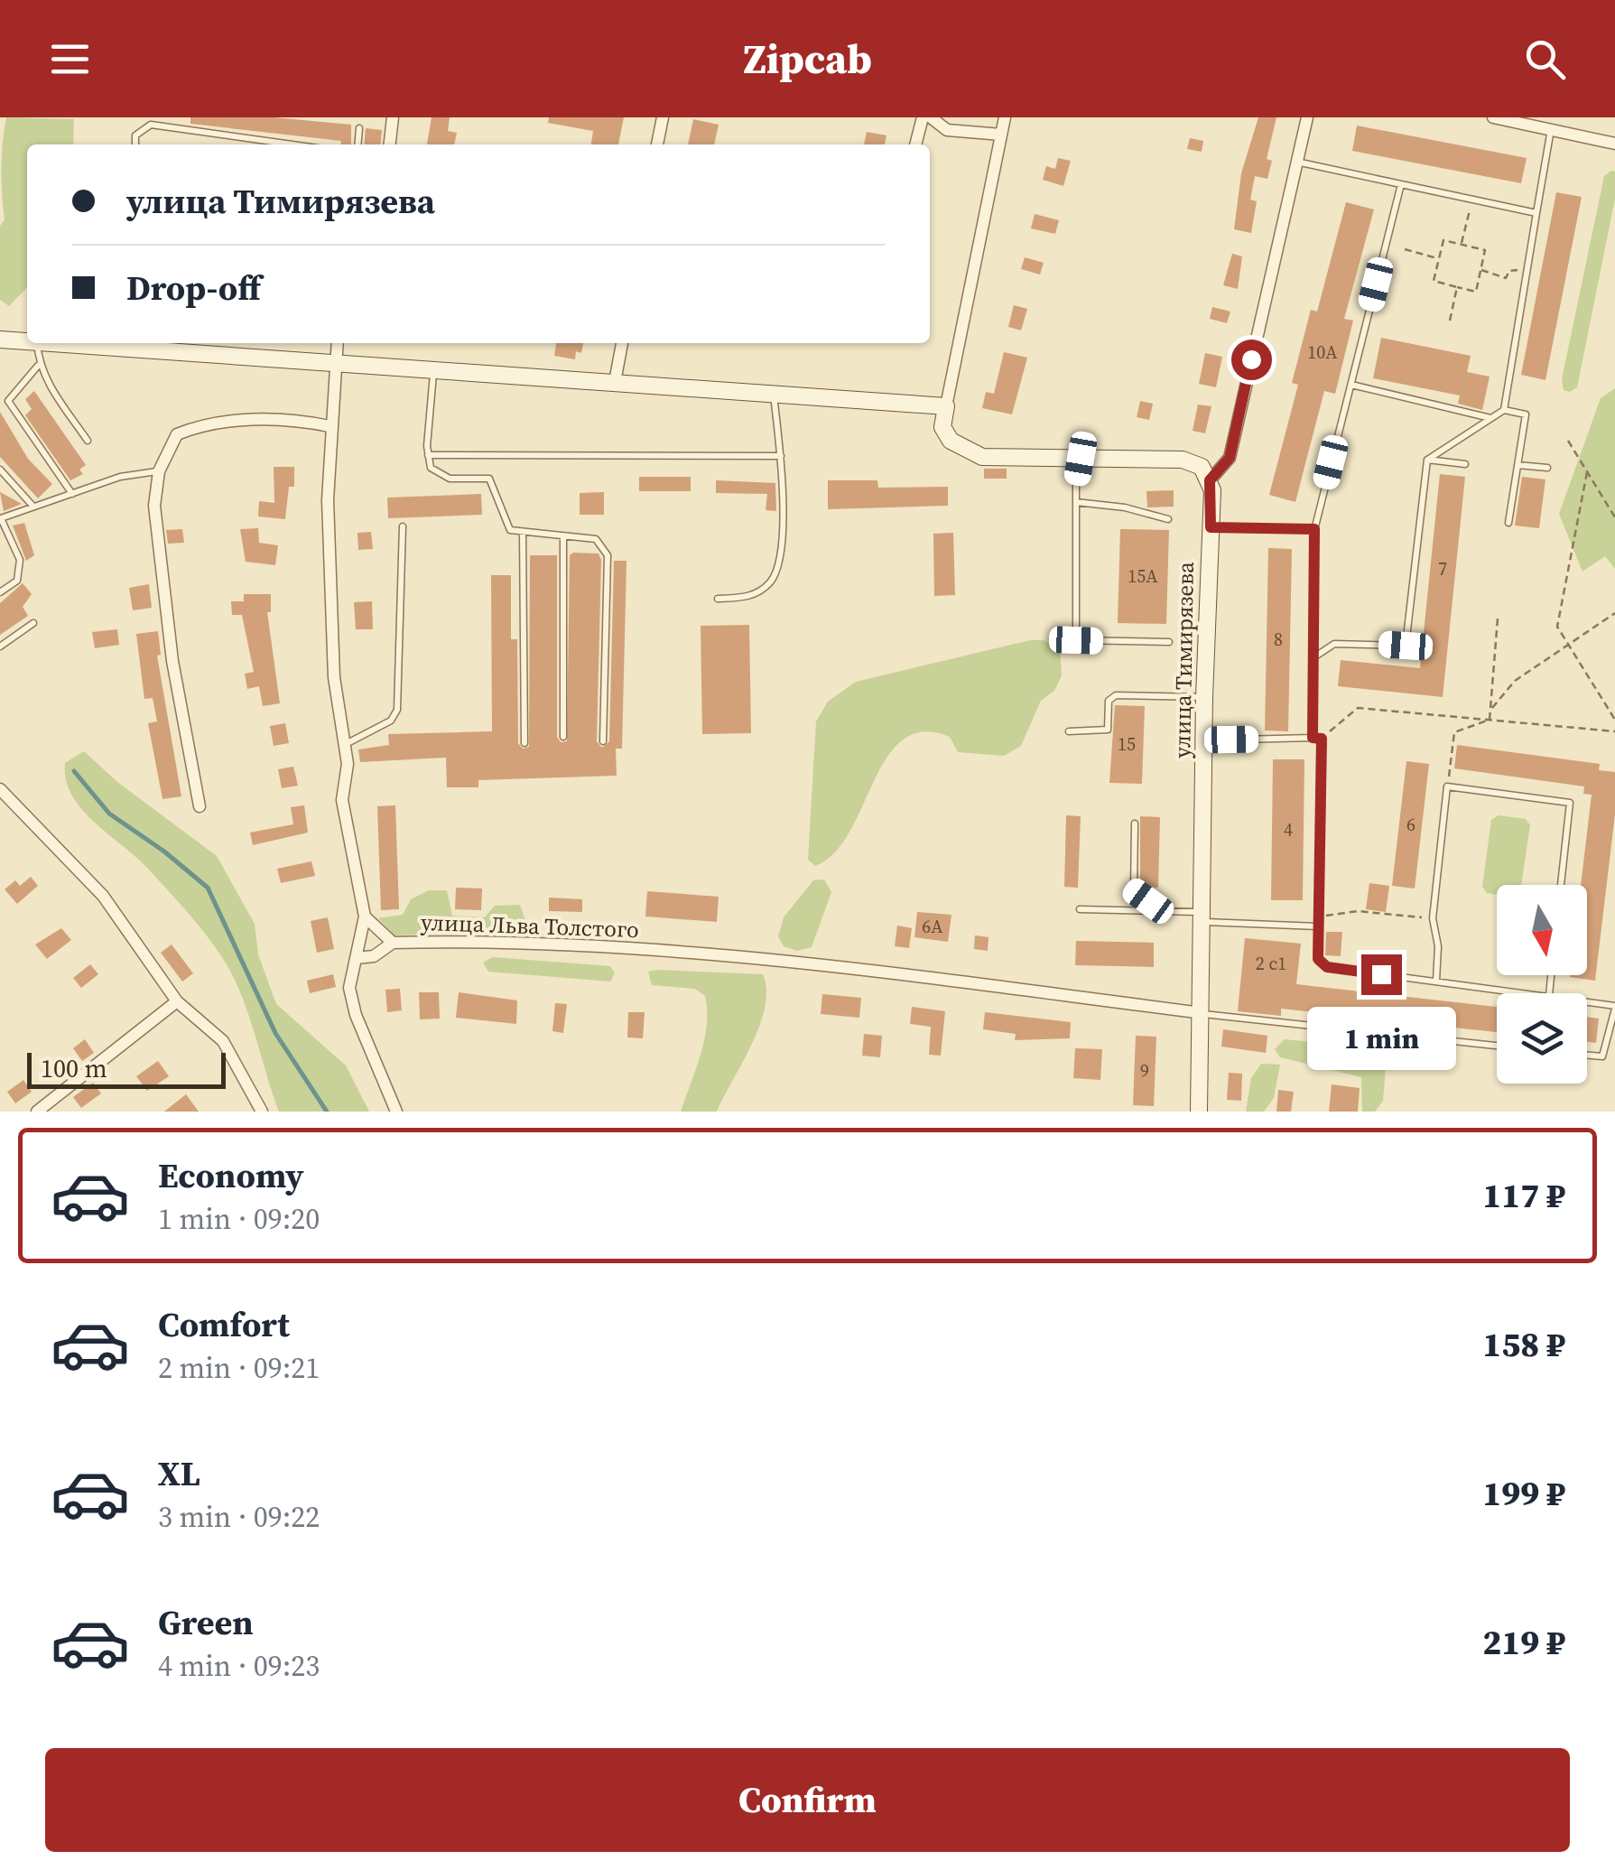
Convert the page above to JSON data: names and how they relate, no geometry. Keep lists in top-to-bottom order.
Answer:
{
  "streets": {
    "street": ["улица Тимирязева", "улица Льва Толстого"]
  },
  "crossings": [
    ["улица Тимирязева", "улица Льва Толстого"]
  ],
  "house_numbers": [
    "10А",
    "7",
    "15А",
    "8",
    "15",
    "6",
    "4",
    "6А",
    "2 с1",
    "9"
  ],
  "scale_bar": "100 m",
  "north": "bottom",
  "page": {
    "header": "Zipcab",
    "banner": ["улица Тимирязева", "Drop-off"],
    "bubble": "1 min",
    "scale": "100 m",
    "list": [
      {
        "name": "Economy",
        "note": "1 min · 09:20",
        "value": "117 ₽"
      },
      {
        "name": "Comfort",
        "note": "2 min · 09:21",
        "value": "158 ₽"
      },
      {
        "name": "XL",
        "note": "3 min · 09:22",
        "value": "199 ₽"
      },
      {
        "name": "Green",
        "note": "4 min · 09:23",
        "value": "219 ₽"
      }
    ],
    "buttons": "Confirm"
  }
}
